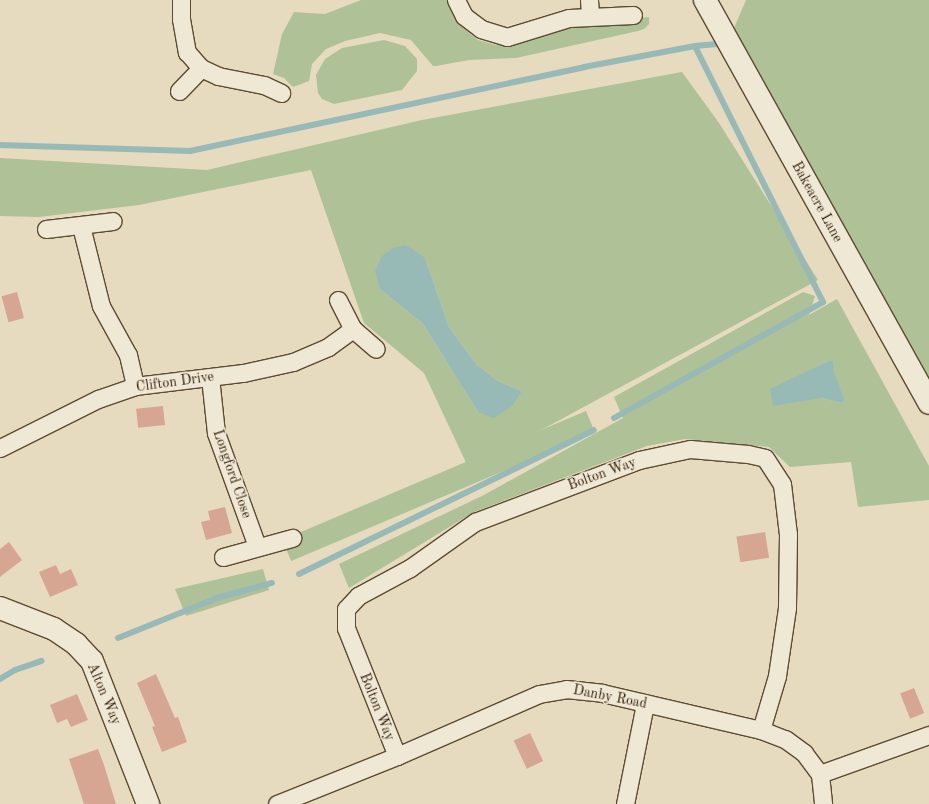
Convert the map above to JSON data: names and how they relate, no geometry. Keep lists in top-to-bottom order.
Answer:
{
  "streets": {
    "street": [
      "Bakeacre Lane",
      "Clifton Drive",
      "Longford Close",
      "Bolton Way",
      "Alton Way",
      "Danby Road"
    ]
  },
  "crossings": [
    ["Clifton Drive", "Longford Close"],
    ["Bolton Way", "Danby Road"]
  ]
}
